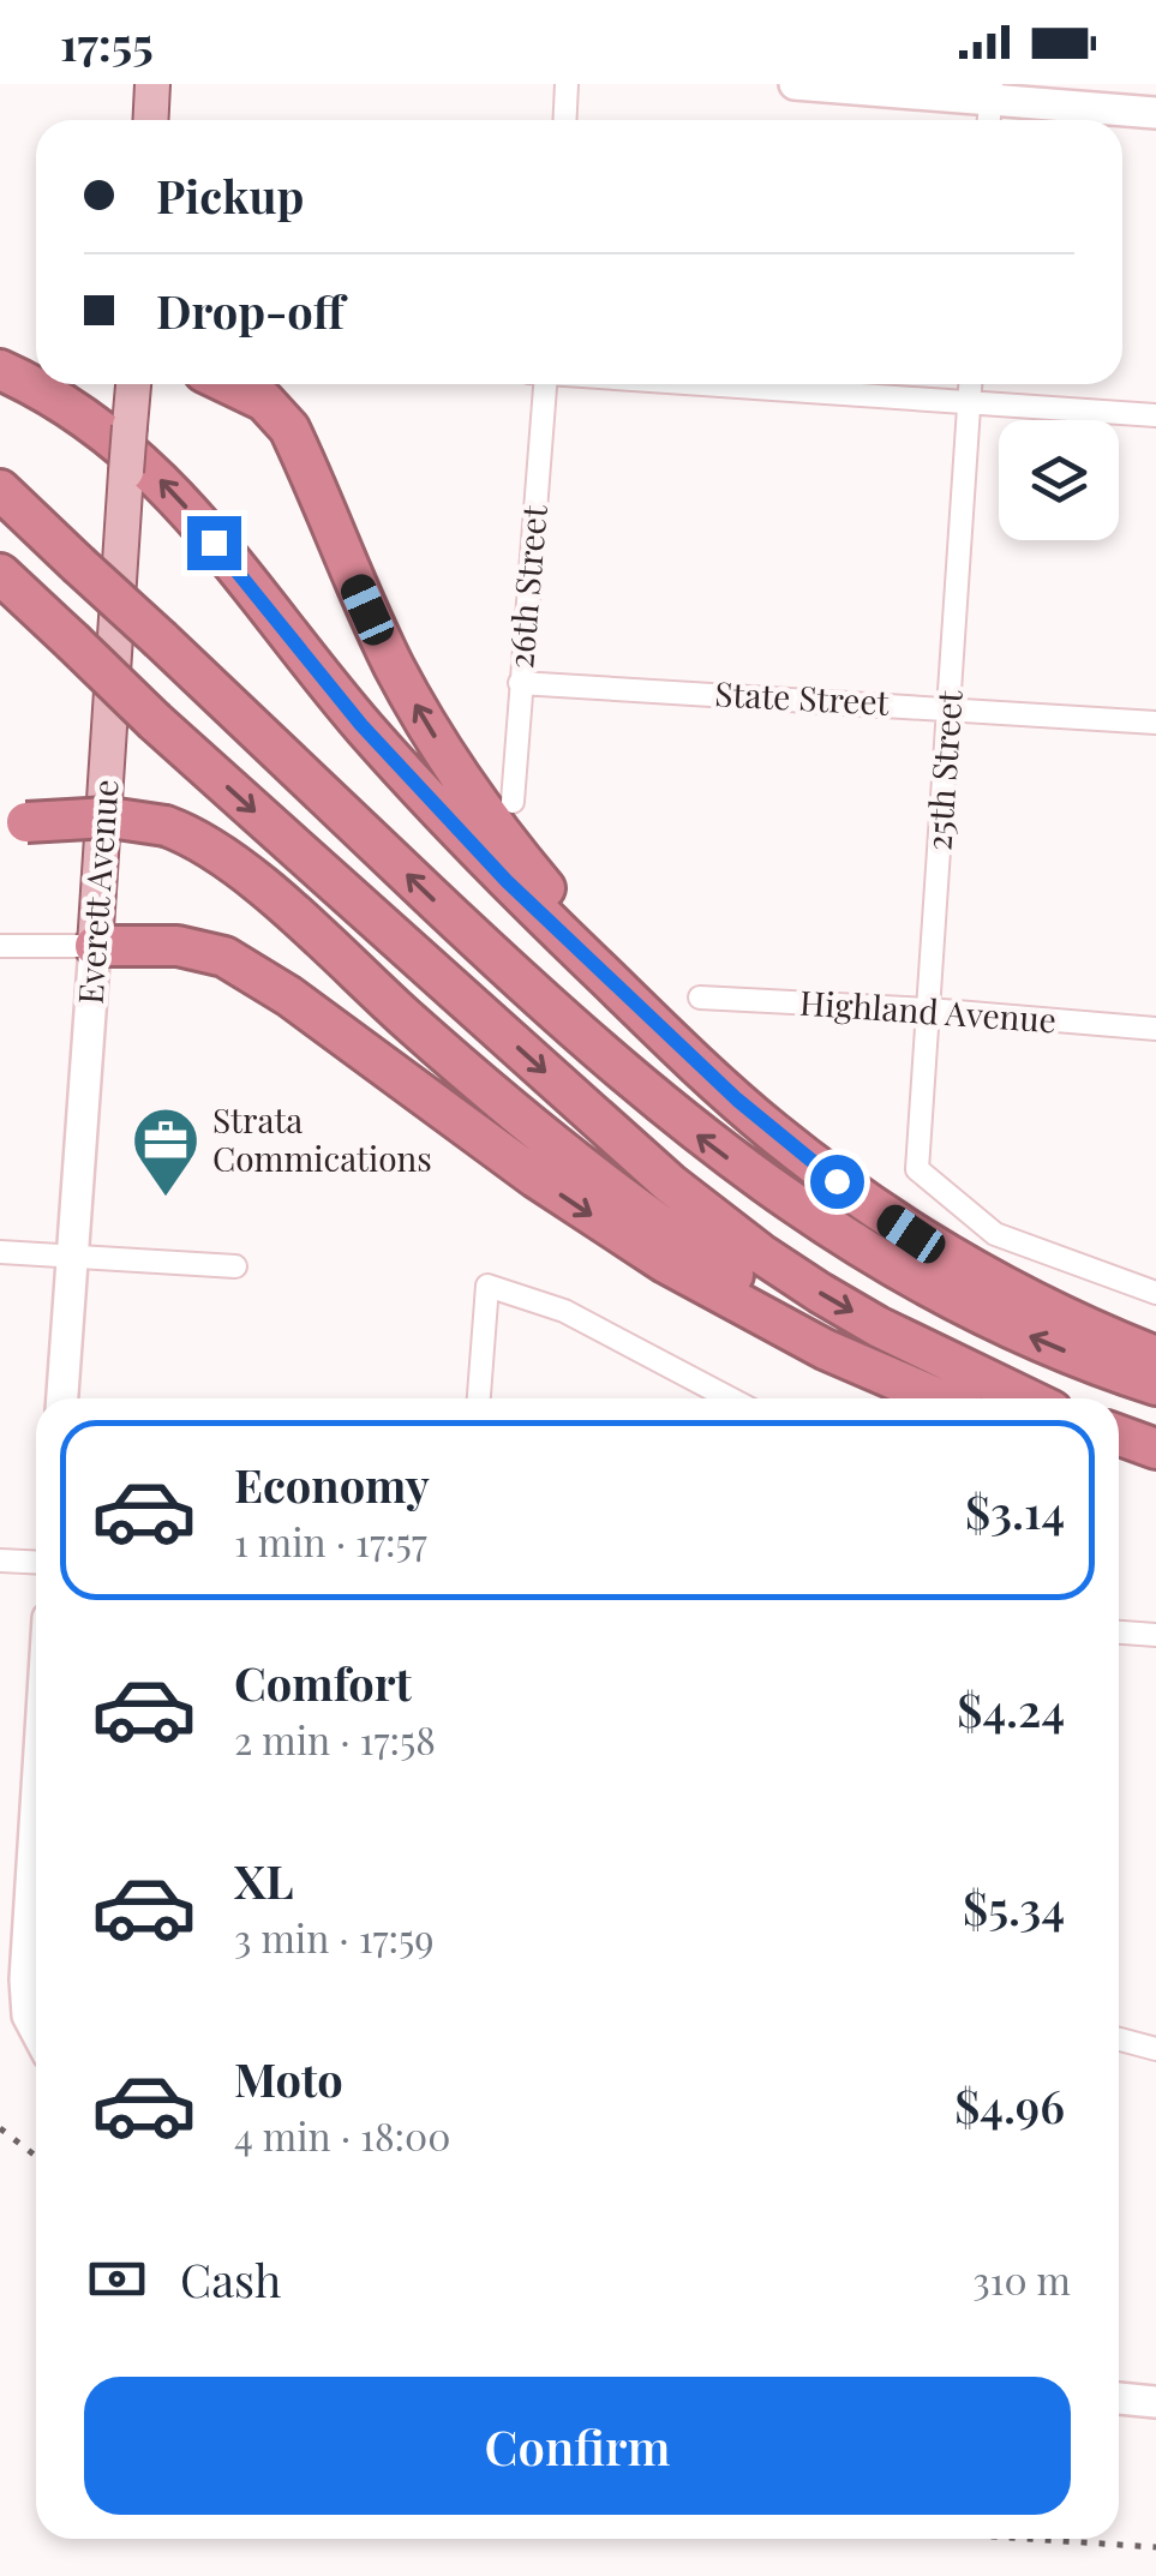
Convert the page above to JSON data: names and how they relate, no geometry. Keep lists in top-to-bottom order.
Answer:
{
  "streets": {
    "main road": ["Everett Avenue"],
    "street": [
      "26th Street",
      "State Street",
      "25th Street",
      "Highland Avenue"
    ]
  },
  "crossings": [
    ["26th Street", "State Street"],
    ["State Street", "25th Street"],
    ["25th Street", "Highland Avenue"]
  ],
  "places": {
    "office": ["Strata Commications"]
  },
  "page": {
    "status": "17:55",
    "banner": ["Pickup", "Drop-off"],
    "list": [
      {
        "name": "Economy",
        "note": "1 min · 17:57",
        "value": "$3.14"
      },
      {
        "name": "Comfort",
        "note": "2 min · 17:58",
        "value": "$4.24"
      },
      {
        "name": "XL",
        "note": "3 min · 17:59",
        "value": "$5.34"
      },
      {
        "name": "Moto",
        "note": "4 min · 18:00",
        "value": "$4.96"
      }
    ],
    "pay": ["Cash", "310 m"],
    "buttons": "Confirm"
  }
}
